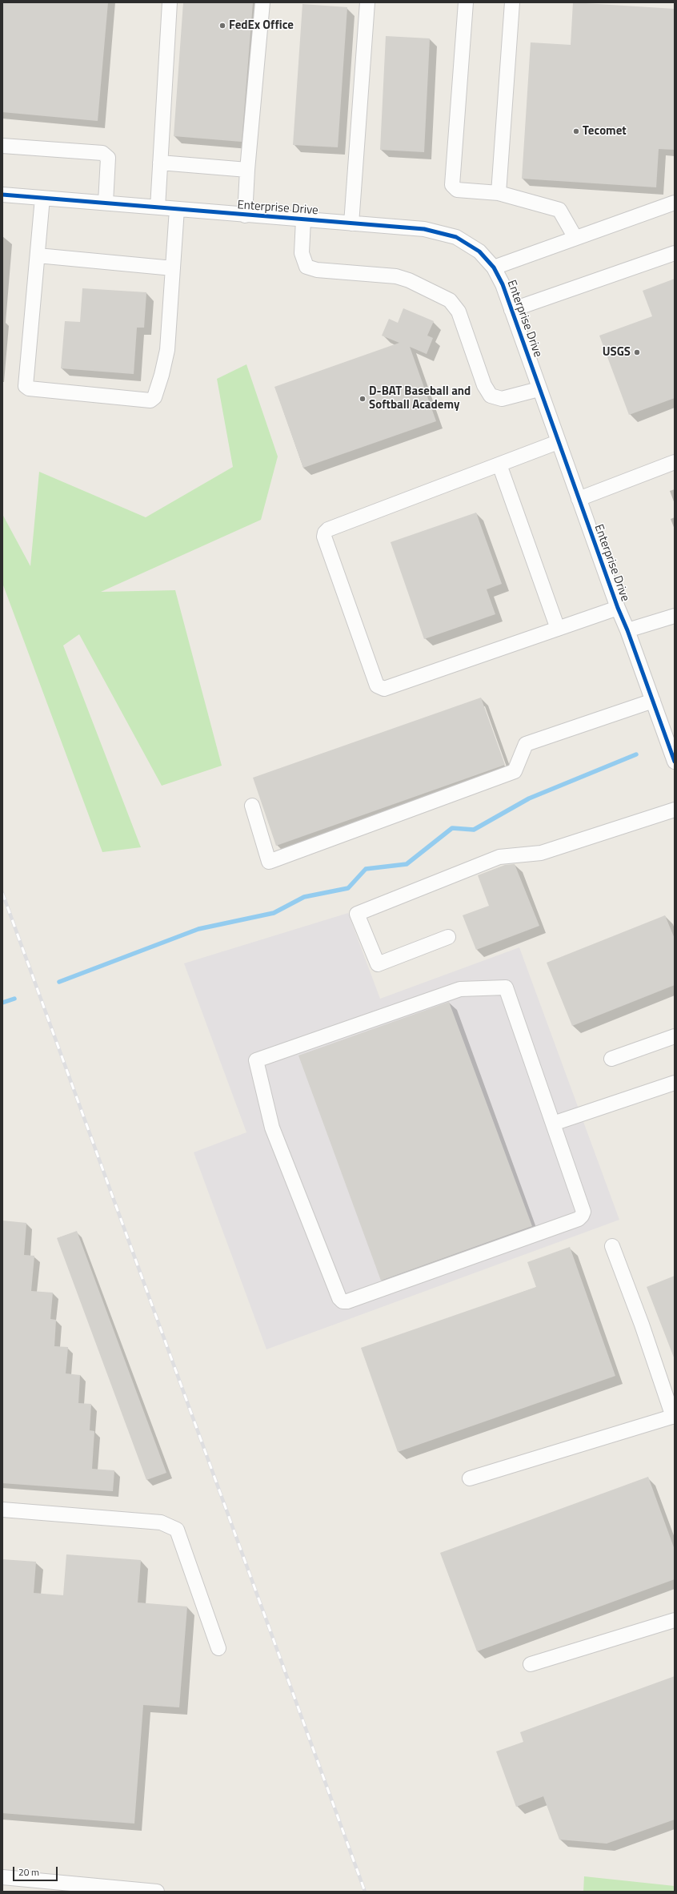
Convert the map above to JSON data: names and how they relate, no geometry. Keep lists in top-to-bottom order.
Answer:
{
  "streets": {
    "street": ["Enterprise Drive"]
  },
  "places": [
    "FedEx Office",
    "Tecomet",
    "USGS",
    "D-BAT Baseball and Softball Academy"
  ],
  "scale_bar": "20 m"
}
